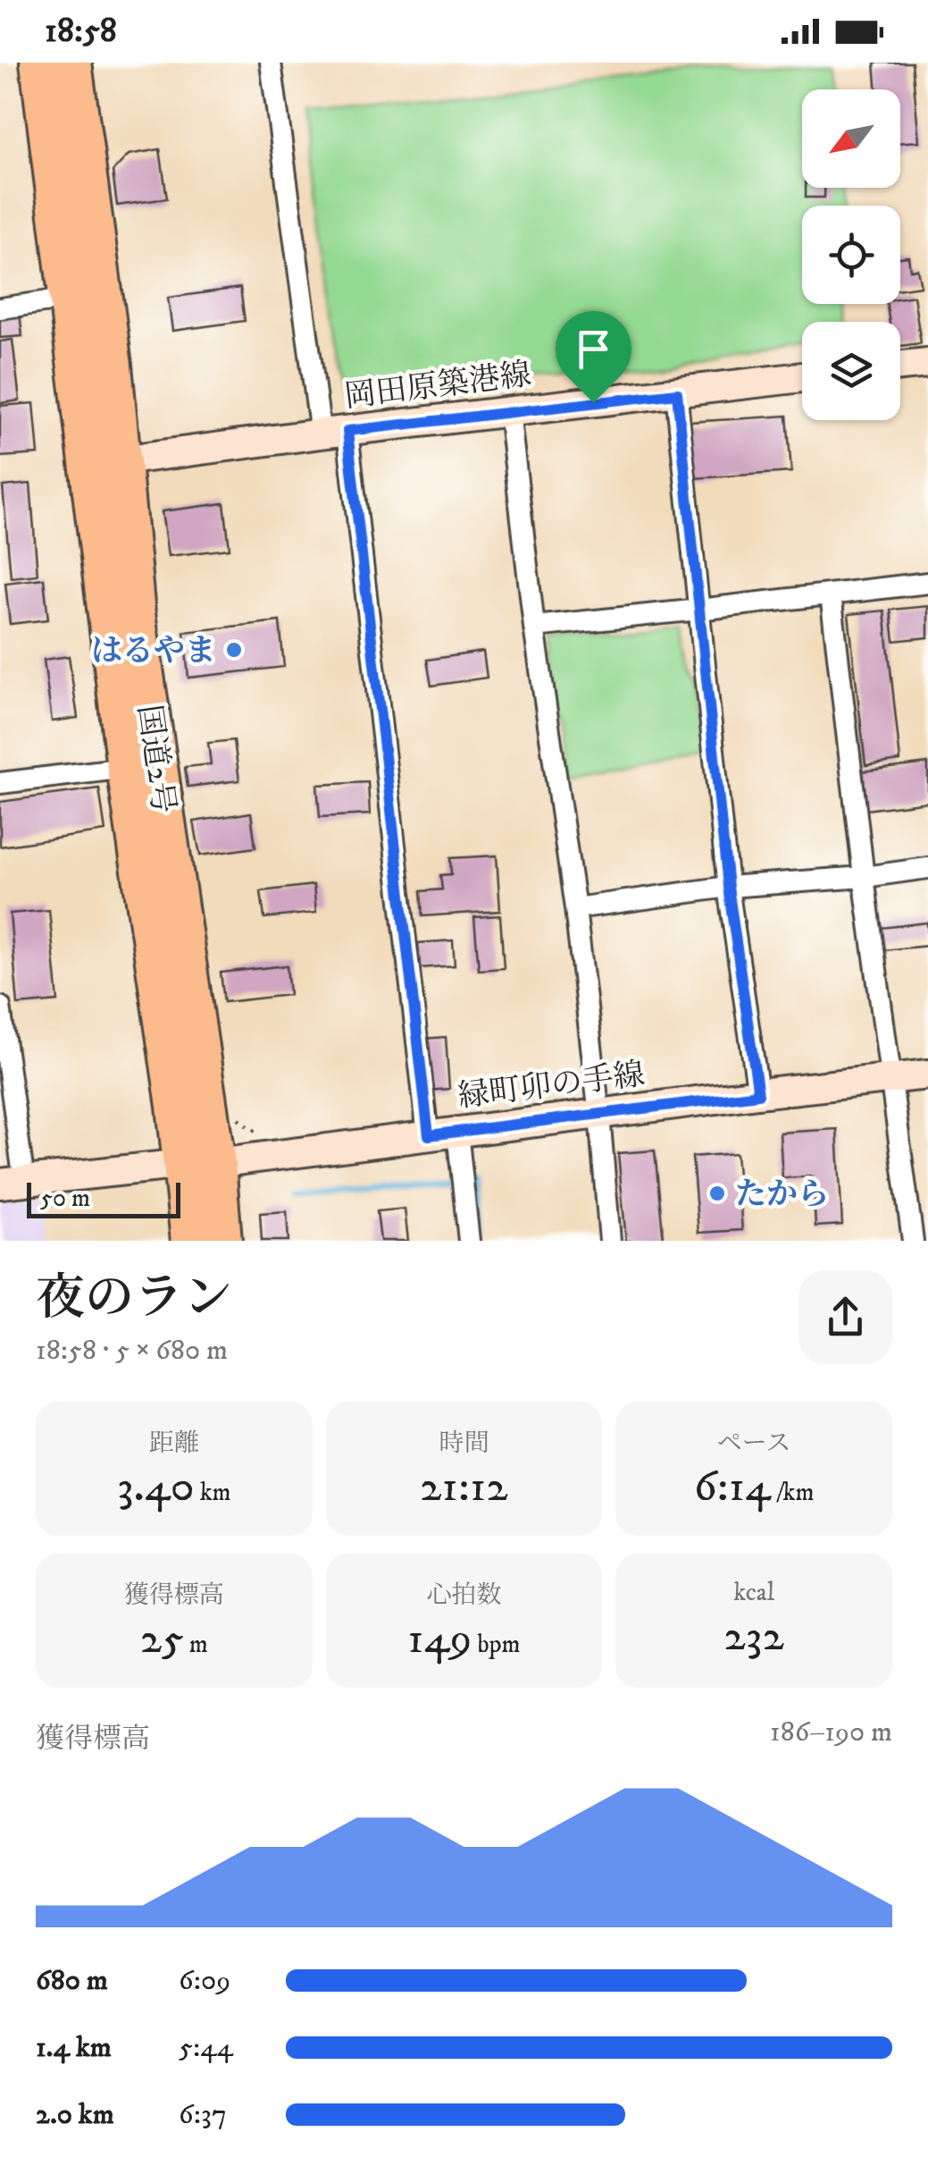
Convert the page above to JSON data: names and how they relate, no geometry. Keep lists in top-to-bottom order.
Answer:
{
  "streets": {
    "highway": ["国道2号"],
    "street": ["岡田原築港線", "緑町卯の手線"]
  },
  "crossings": [
    ["岡田原築港線", "国道2号"],
    ["国道2号", "緑町卯の手線"]
  ],
  "places": ["はるやま", "たから"],
  "scale_bar": "50 m",
  "north": "bottom left",
  "page": {
    "status": "18:58",
    "scale": "50 m",
    "heading": ["夜のラン", "18:58 · 5 × 680 m"],
    "stats": [
      ["距離", "3.40 km"],
      ["時間", "21:12"],
      ["ペース", "6:14 /km"],
      ["獲得標高", "25 m"],
      ["心拍数", "149 bpm"],
      ["kcal", "232"]
    ],
    "chart": ["獲得標高", "186–190 m"],
    "list": [
      {
        "name": "680 m",
        "note": "6:09"
      },
      {
        "name": "1.4 km",
        "note": "5:44"
      },
      {
        "name": "2.0 km",
        "note": "6:37"
      }
    ]
  }
}
